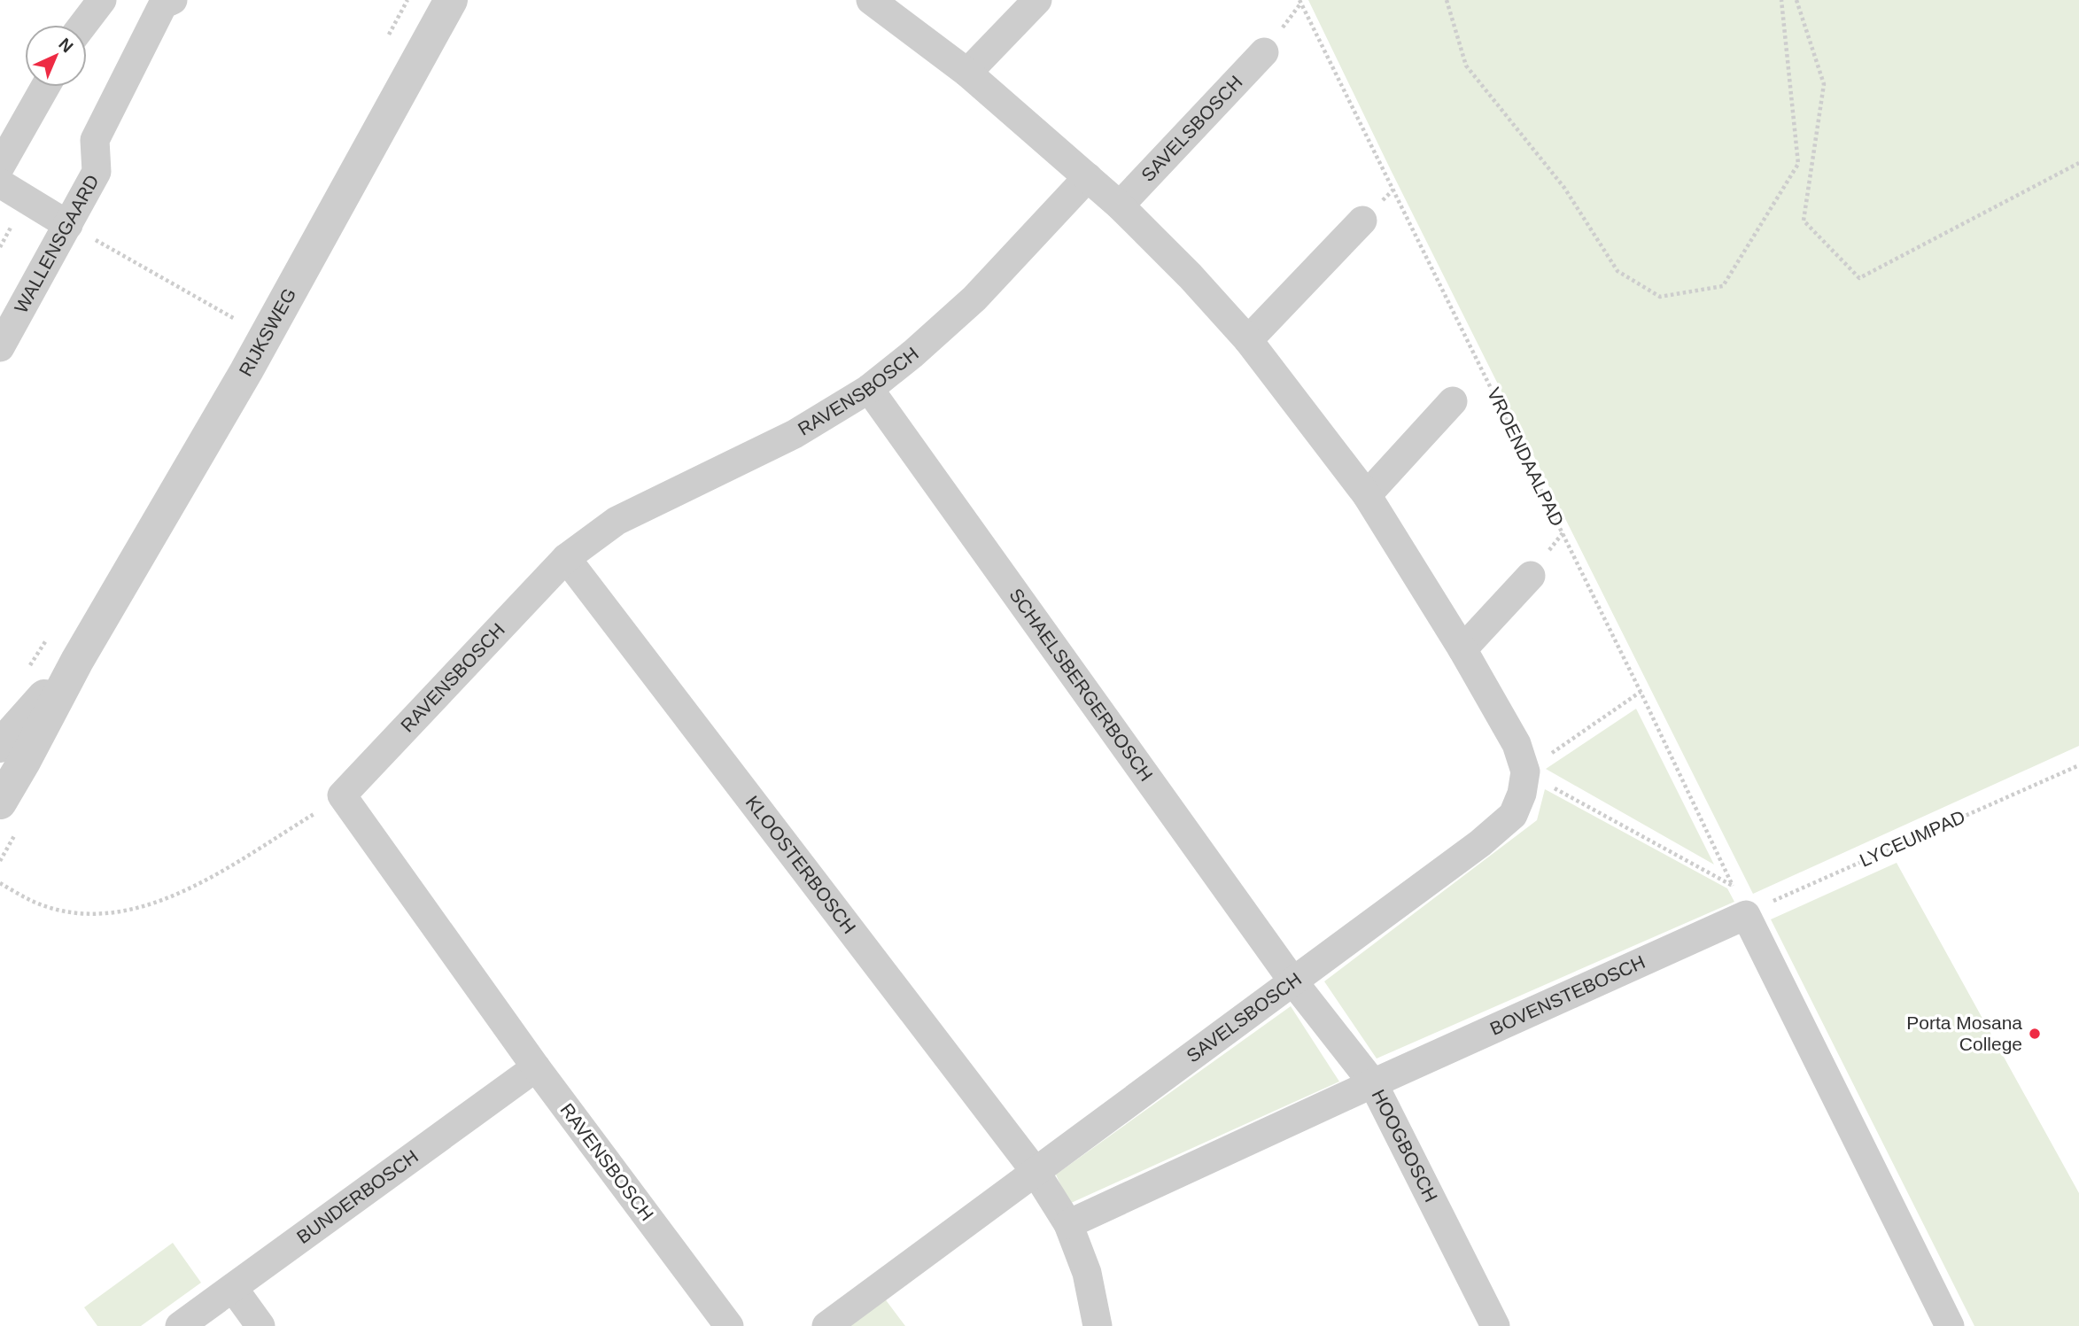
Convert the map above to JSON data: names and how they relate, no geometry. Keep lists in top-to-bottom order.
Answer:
{
  "streets": {
    "street": [
      "SAVELSBOSCH",
      "WALLENSGAARD",
      "RIJKSWEG",
      "RAVENSBOSCH",
      "SCHAELSBERGERBOSCH",
      "KLOOSTERBOSCH",
      "BOVENSTEBOSCH",
      "HOOGBOSCH",
      "BUNDERBOSCH"
    ],
    "path": ["VROENDAALPAD", "LYCEUMPAD"]
  },
  "crossings": [
    ["SAVELSBOSCH", "SCHAELSBERGERBOSCH"],
    ["SAVELSBOSCH", "KLOOSTERBOSCH"],
    ["SAVELSBOSCH", "HOOGBOSCH"],
    ["RAVENSBOSCH", "SCHAELSBERGERBOSCH"],
    ["RAVENSBOSCH", "KLOOSTERBOSCH"],
    ["RAVENSBOSCH", "BUNDERBOSCH"],
    ["VROENDAALPAD", "LYCEUMPAD"],
    ["VROENDAALPAD", "BOVENSTEBOSCH"],
    ["SCHAELSBERGERBOSCH", "HOOGBOSCH"],
    ["LYCEUMPAD", "BOVENSTEBOSCH"],
    ["KLOOSTERBOSCH", "BOVENSTEBOSCH"],
    ["BOVENSTEBOSCH", "HOOGBOSCH"]
  ],
  "places": ["Porta Mosana College"],
  "north": "top right"
}
